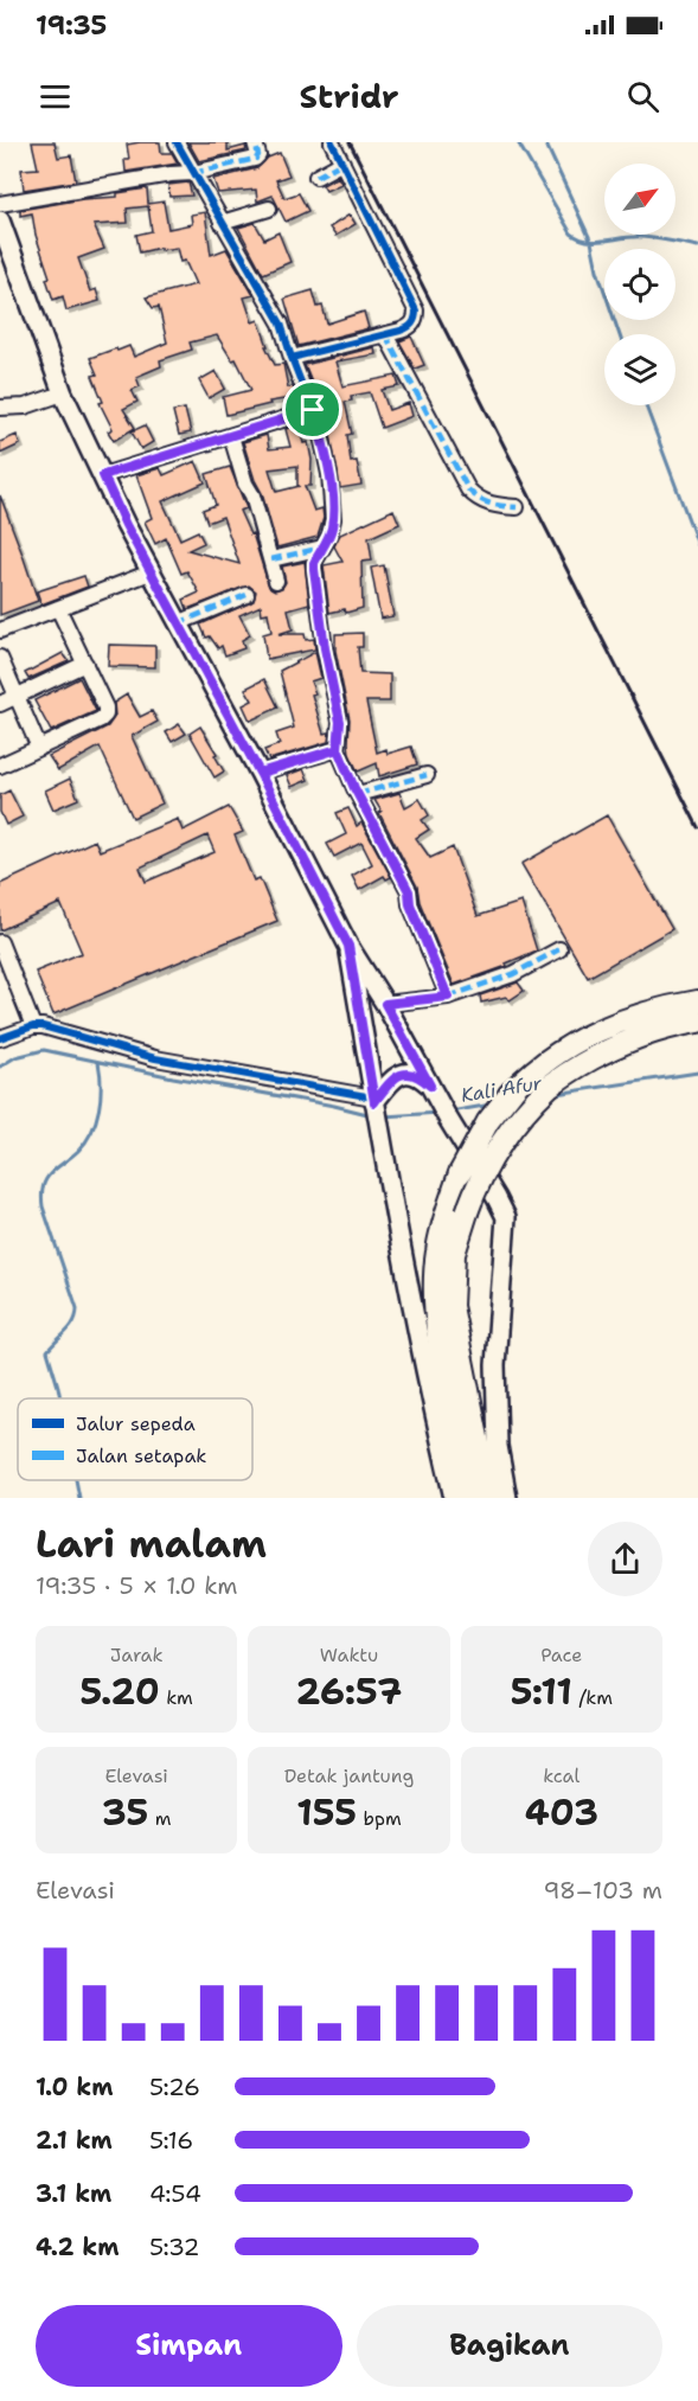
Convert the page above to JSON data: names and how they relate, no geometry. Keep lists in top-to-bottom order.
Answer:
{
  "water": ["Kali Afur"],
  "legend": ["Jalur sepeda", "Jalan setapak"],
  "north": "top right",
  "page": {
    "status": "19:35",
    "header": "Stridr",
    "heading": ["Lari malam", "19:35 · 5 × 1.0 km"],
    "stats": [
      ["Jarak", "5.20 km"],
      ["Waktu", "26:57"],
      ["Pace", "5:11 /km"],
      ["Elevasi", "35 m"],
      ["Detak jantung", "155 bpm"],
      ["kcal", "403"]
    ],
    "chart": ["Elevasi", "98–103 m"],
    "list": [
      {
        "name": "1.0 km",
        "note": "5:26"
      },
      {
        "name": "2.1 km",
        "note": "5:16"
      },
      {
        "name": "3.1 km",
        "note": "4:54"
      },
      {
        "name": "4.2 km",
        "note": "5:32"
      }
    ],
    "buttons": ["Simpan", "Bagikan"]
  }
}
